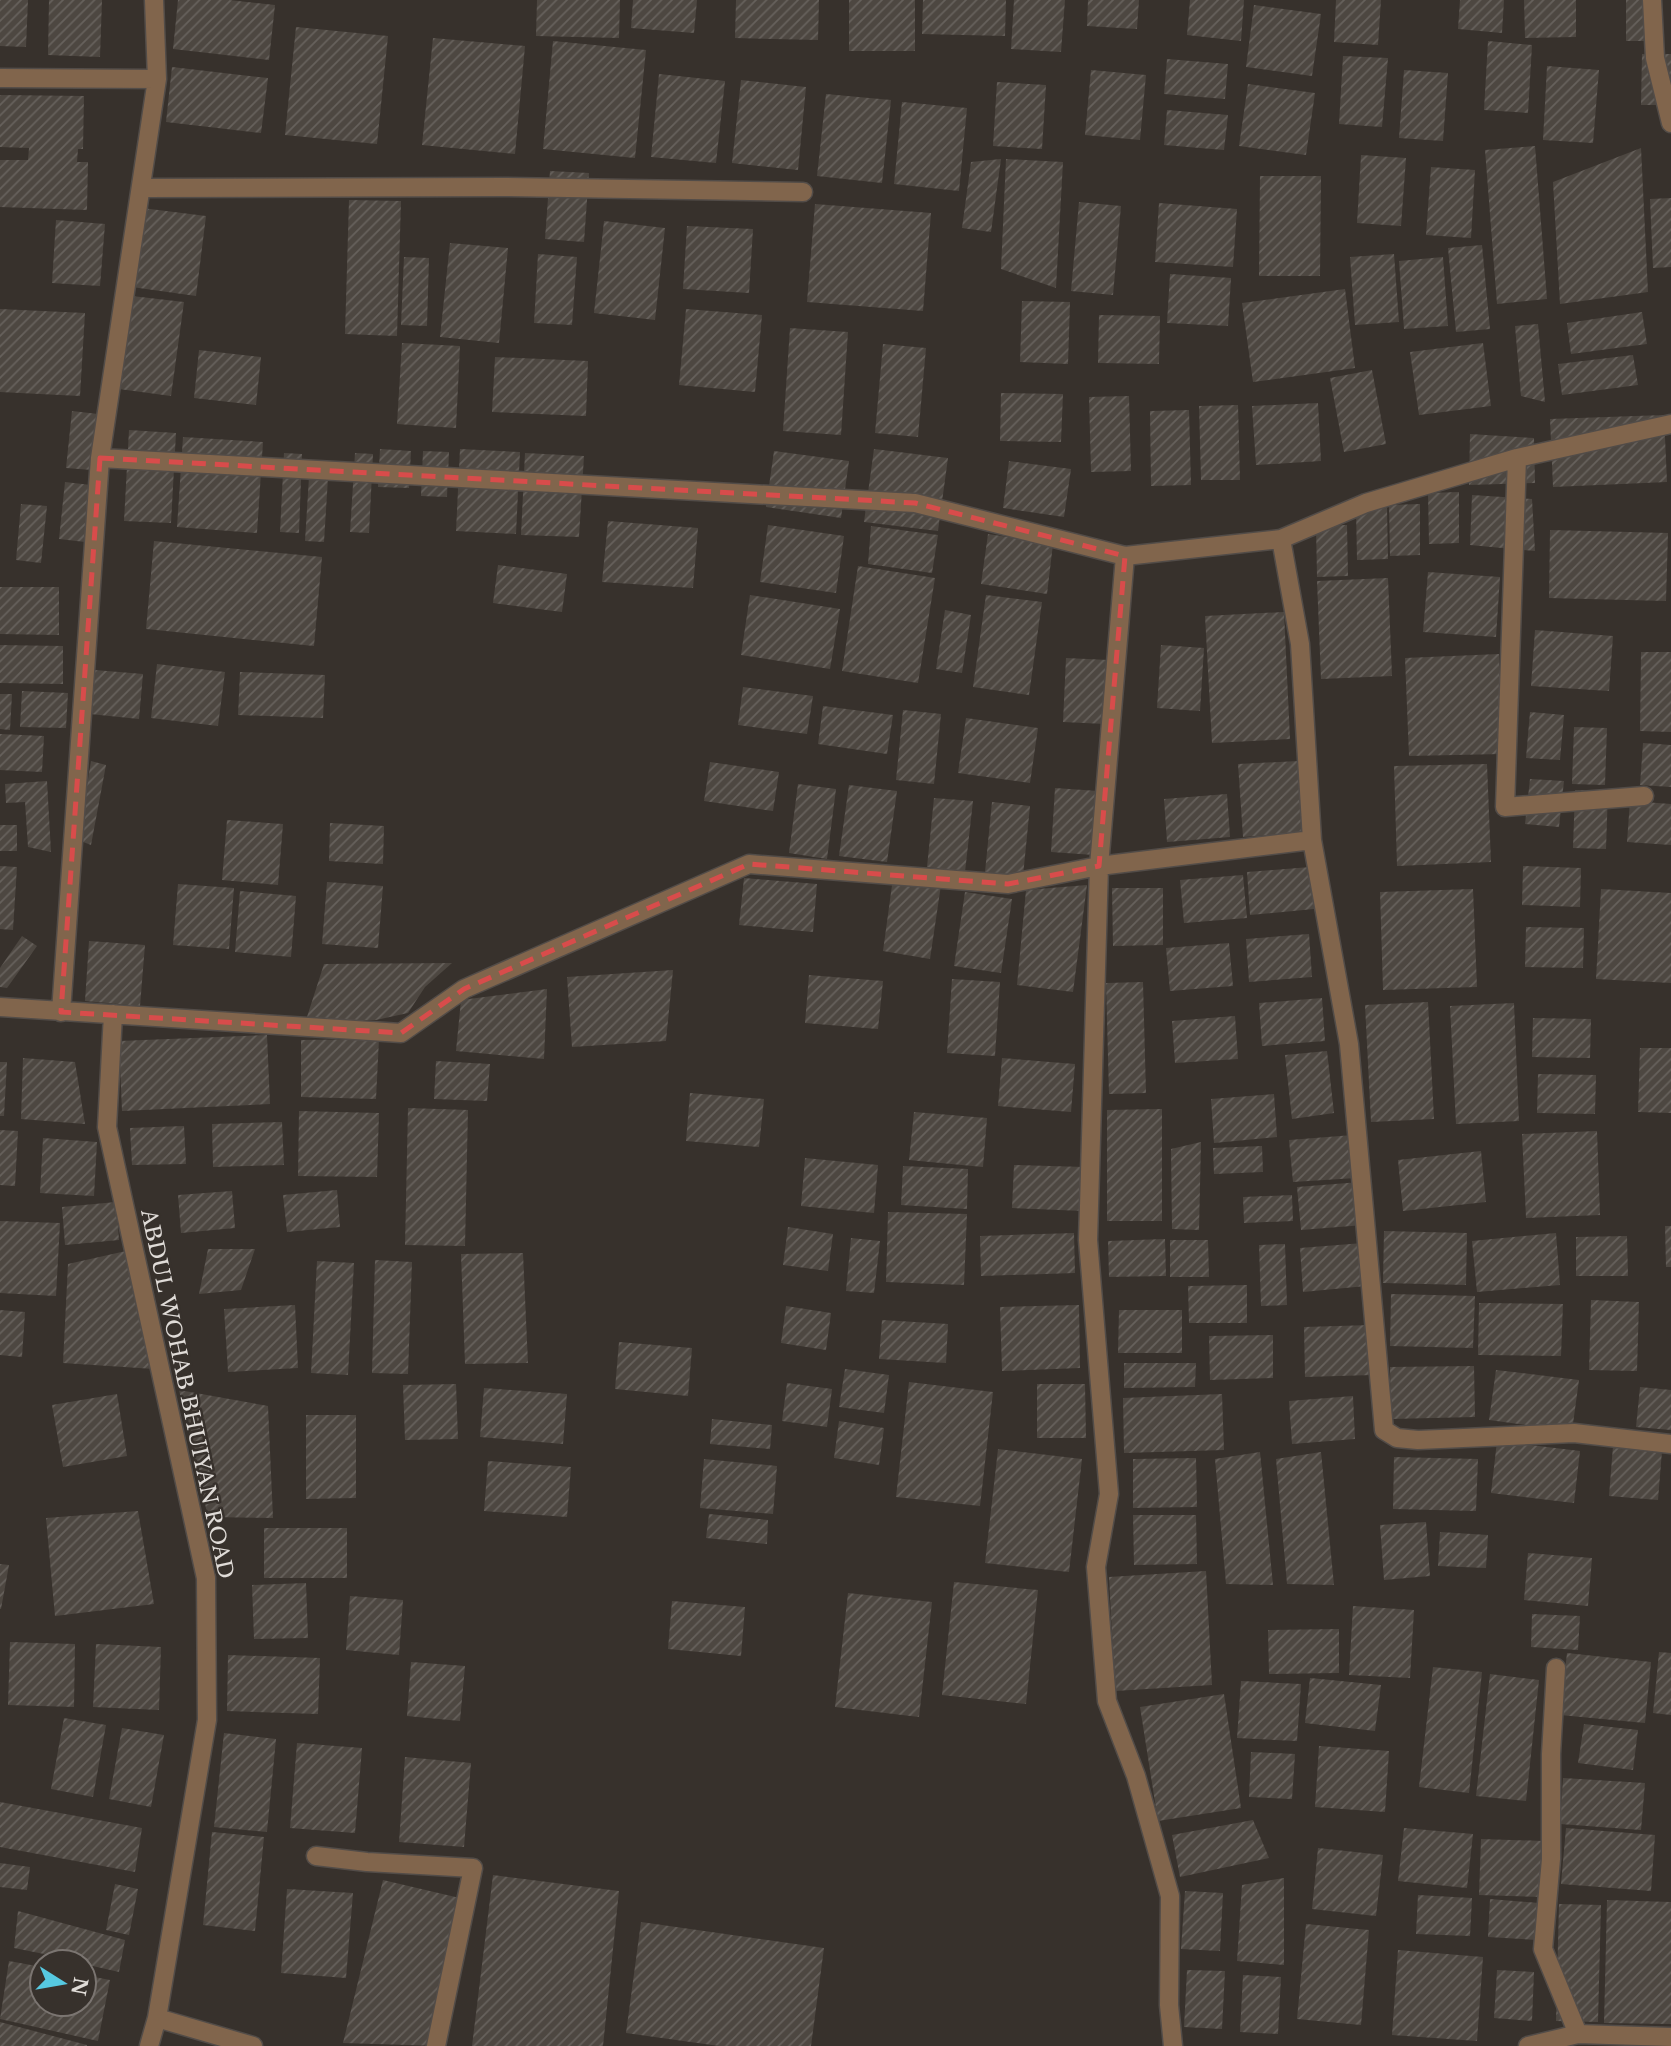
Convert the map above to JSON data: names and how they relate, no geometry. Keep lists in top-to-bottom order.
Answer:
{
  "streets": {
    "street": ["ABDUL WOHAB BHUIYAN ROAD"]
  },
  "north": "right"
}
